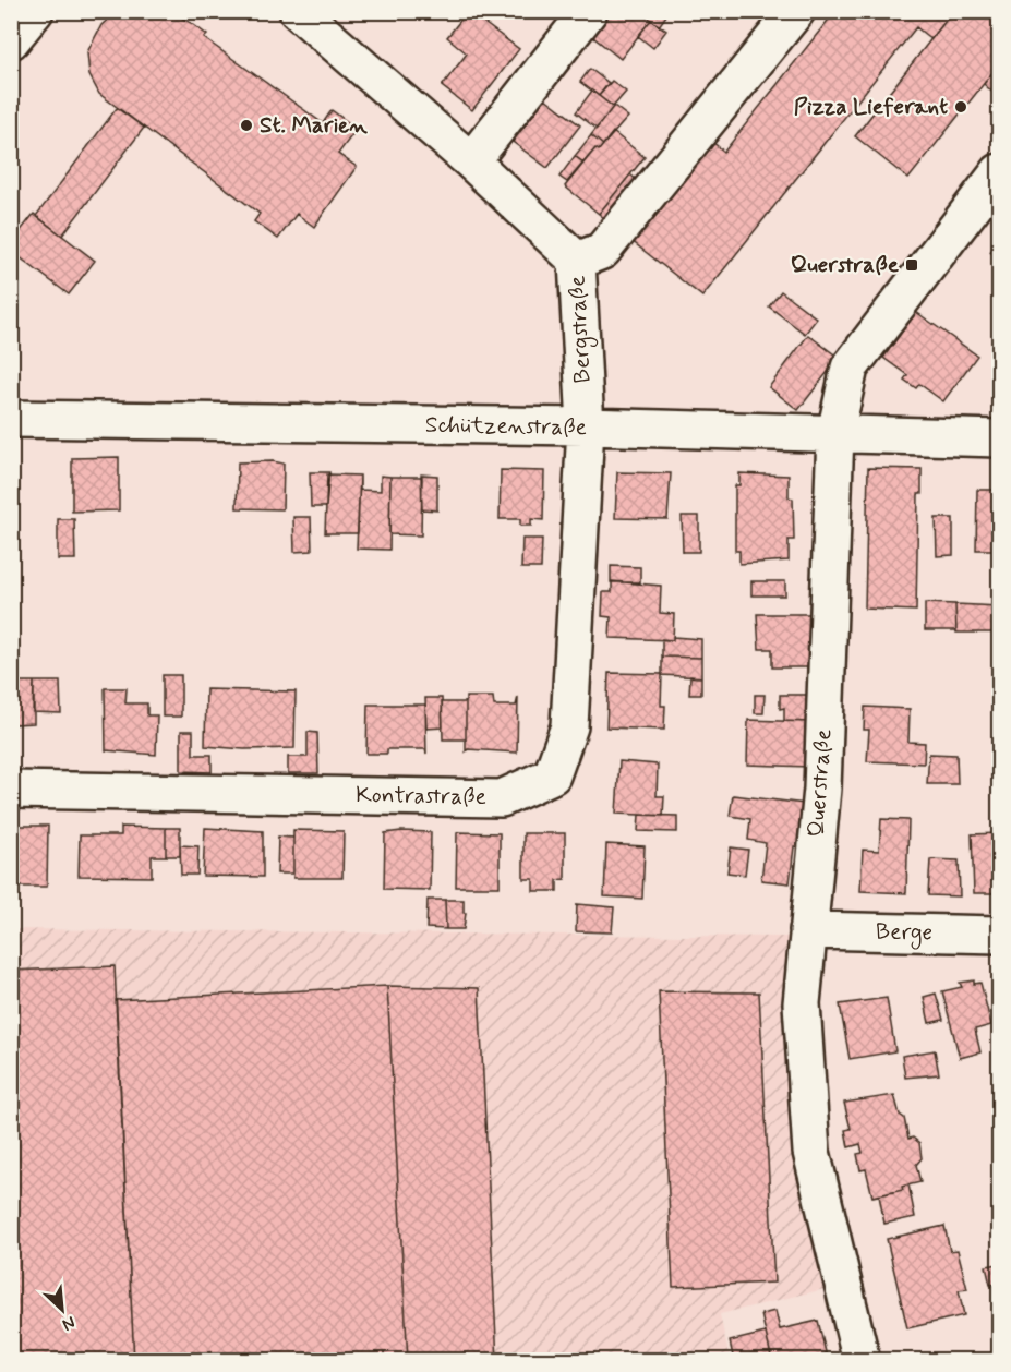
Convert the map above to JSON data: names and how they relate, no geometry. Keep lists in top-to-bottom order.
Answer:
{
  "streets": {
    "street": [
      "Bergstraße",
      "Schützenstraße",
      "Querstraße",
      "Kontrastraße",
      "Berge"
    ]
  },
  "crossings": [
    ["Bergstraße", "Schützenstraße"],
    ["Bergstraße", "Kontrastraße"],
    ["Schützenstraße", "Querstraße"],
    ["Schützenstraße", "Kontrastraße"],
    ["Querstraße", "Berge"]
  ],
  "places": {
    "other": ["Pizza Lieferant", "St. Marien"],
    "transit": ["Querstraße"]
  },
  "north": "bottom right"
}
